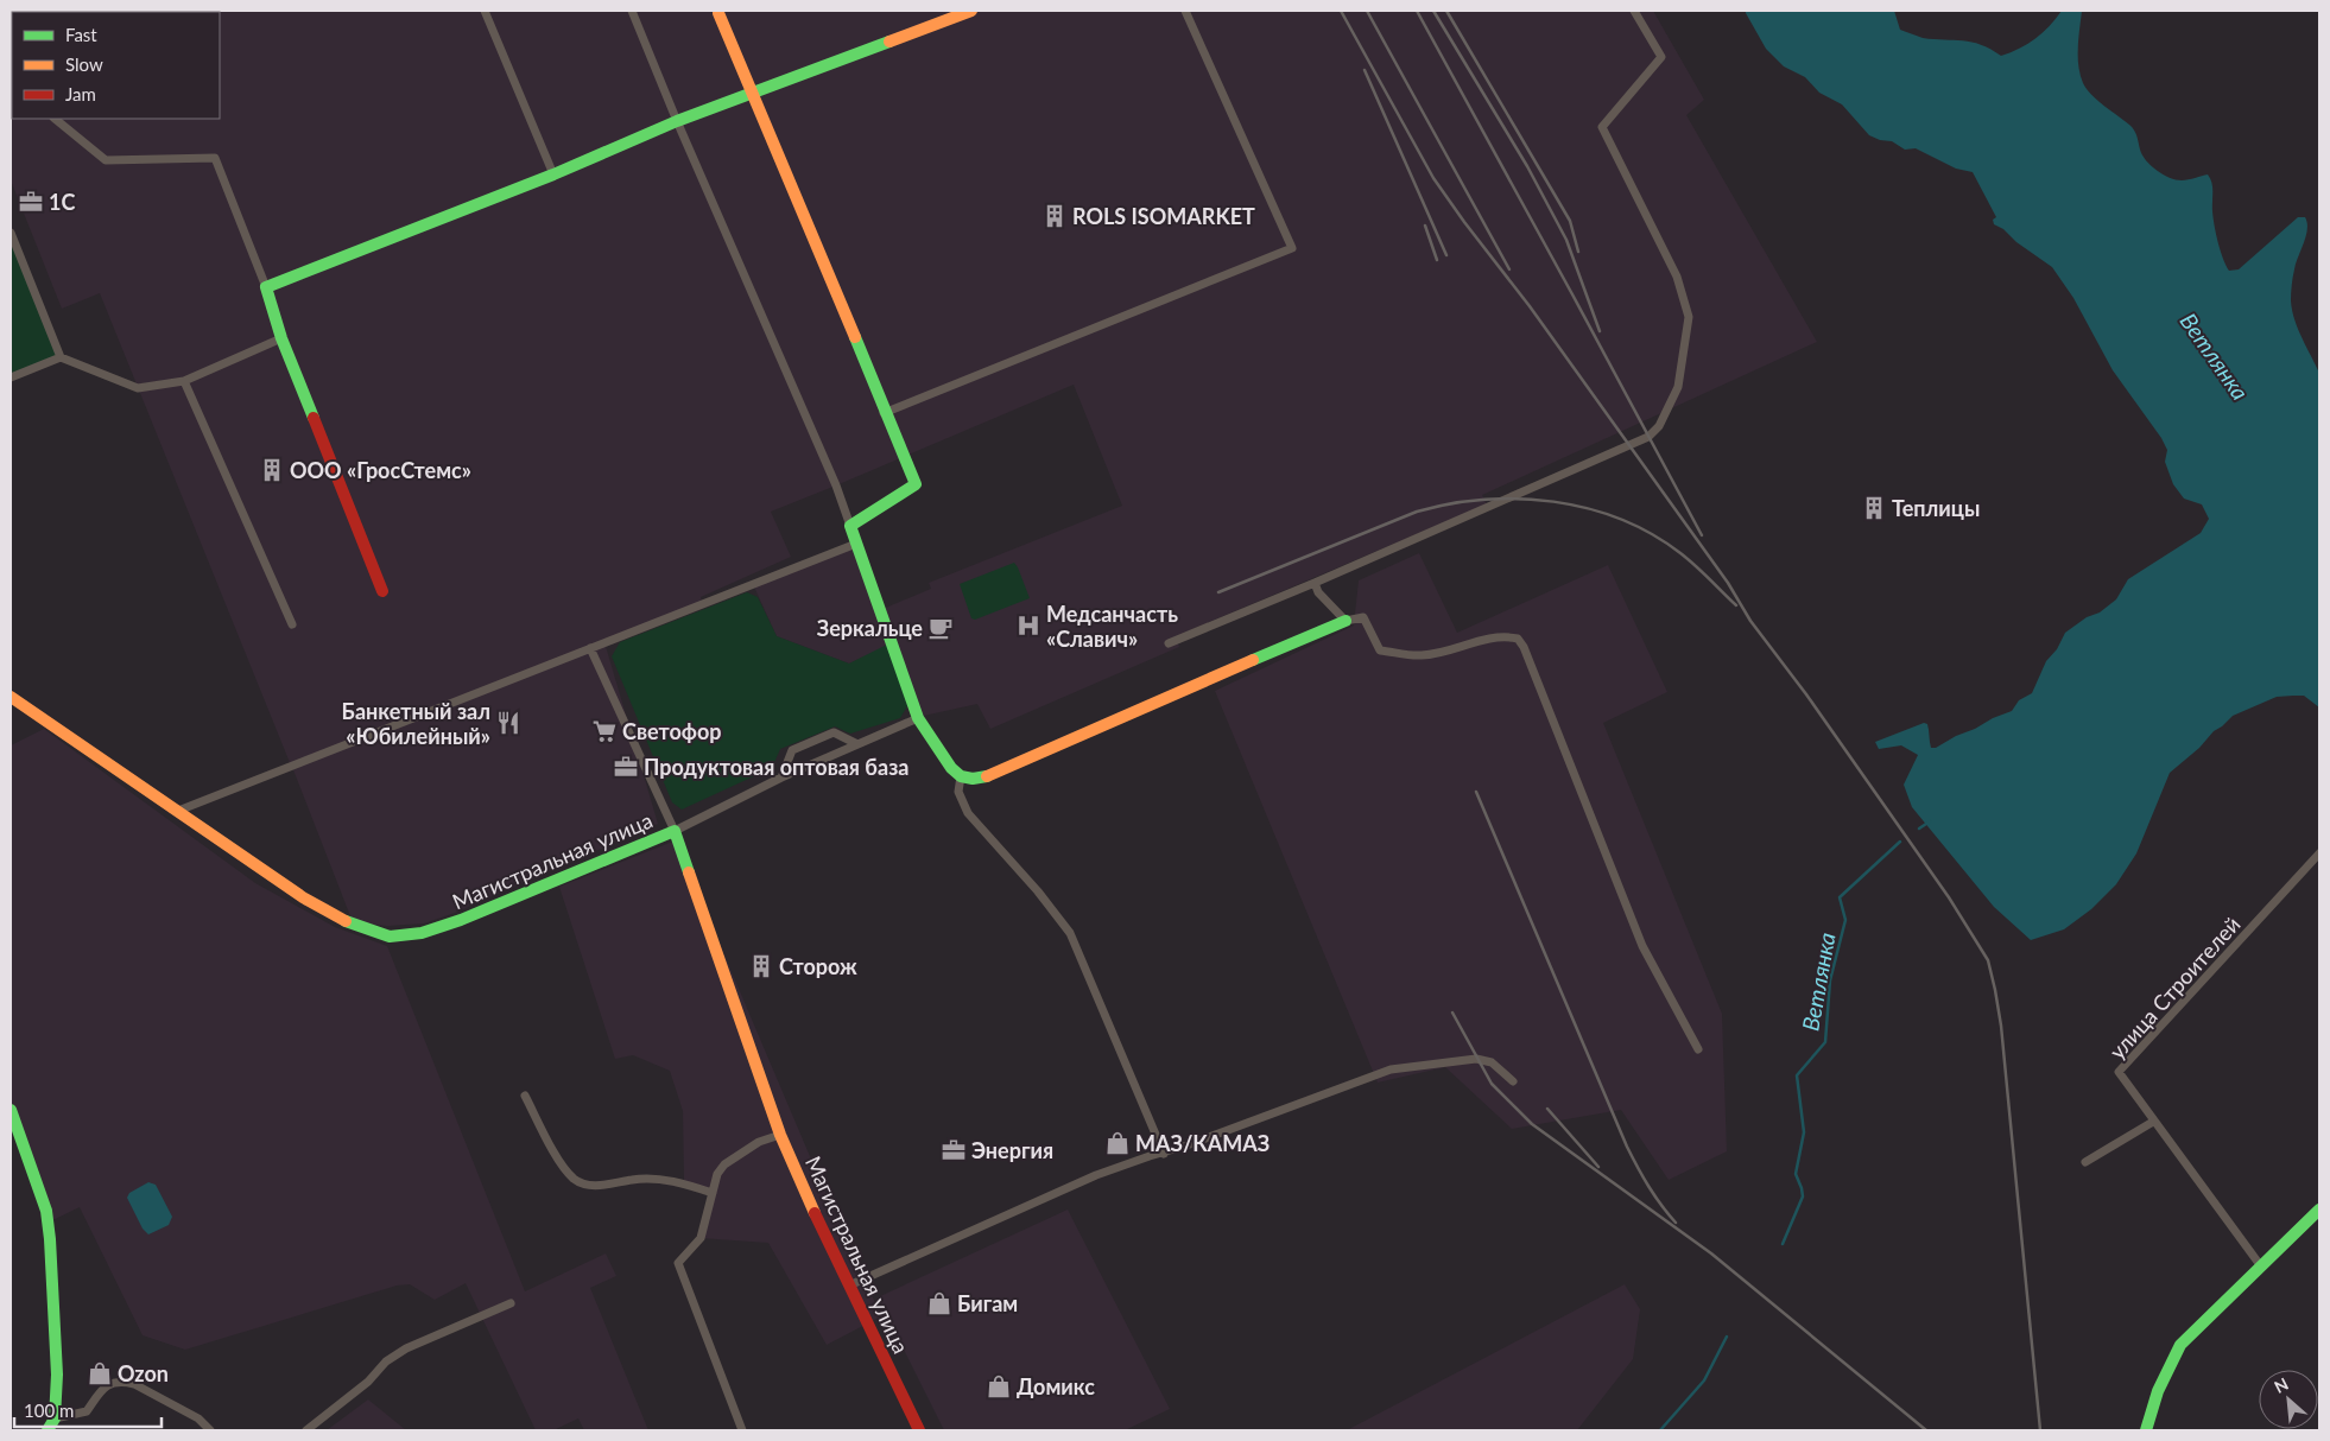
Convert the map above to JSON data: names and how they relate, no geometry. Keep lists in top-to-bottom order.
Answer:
{
  "streets": {
    "street": ["Магистральная улица", "улица Строителей"]
  },
  "water": ["Ветлянка"],
  "places": {
    "office": ["1С", "Продуктовая оптовая база", "Энергия"],
    "building": [
      "ROLS ISOMARKET",
      "ООО «ГросСтемс»",
      "Теплицы",
      "Сторож"
    ],
    "hospital": ["Медсанчасть «Славич»"],
    "cafe": ["Зеркальце"],
    "restaurant": ["Банкетный зал «Юбилейный»"],
    "supermarket": ["Светофор"],
    "shop": [
      "МАЗ/КАМАЗ",
      "Бигам",
      "Ozon",
      "Домикс"
    ]
  },
  "legend": ["Fast", "Slow", "Jam"],
  "scale_bar": "100 m",
  "north": "top left"
}
